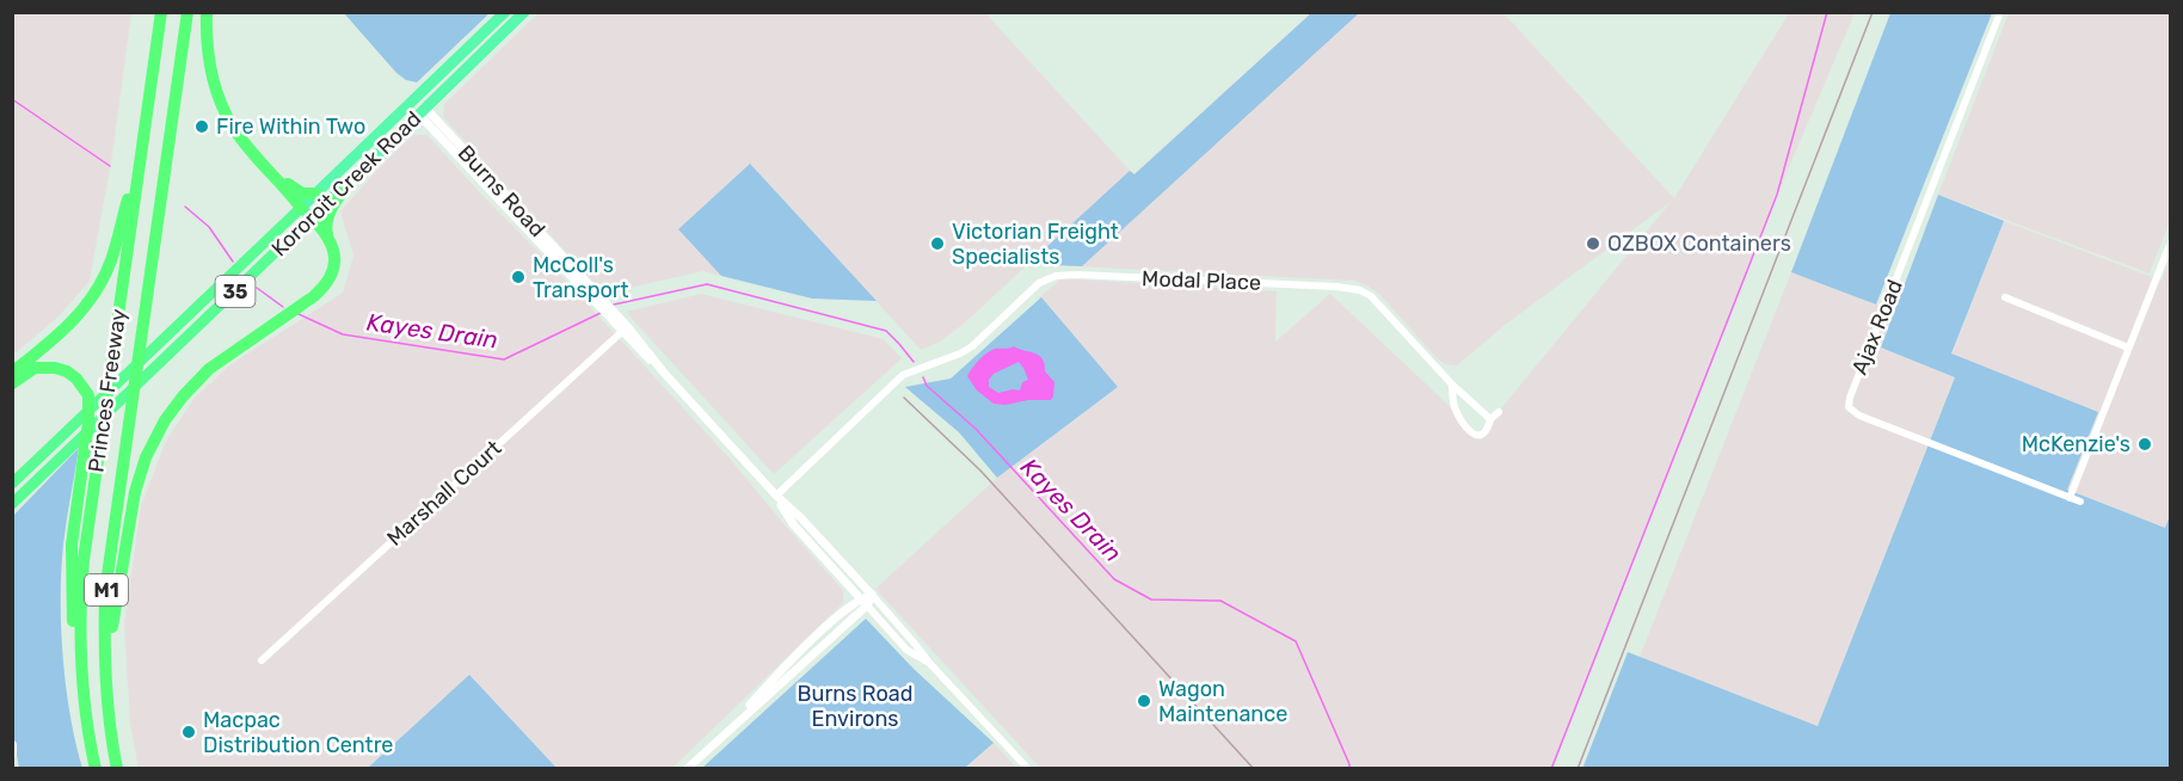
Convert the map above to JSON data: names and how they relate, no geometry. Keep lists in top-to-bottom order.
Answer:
{
  "streets": {
    "highway": [
      "Kororoit Creek Road",
      "35",
      "Princes Freeway",
      "M1"
    ],
    "street": [
      "Burns Road",
      "Modal Place",
      "Ajax Road",
      "Marshall Court"
    ]
  },
  "crossings": [
    ["Kororoit Creek Road", "Burns Road"],
    ["Burns Road", "Modal Place"],
    ["Burns Road", "Marshall Court"]
  ],
  "water": ["Kayes Drain"],
  "parks": ["Burns Road Environs"],
  "places": [
    "Fire Within Two",
    "Victorian Freight Specialists",
    "OZBOX Containers",
    "McColl's Transport",
    "McKenzie's",
    "Wagon Maintenance",
    "Macpac Distribution Centre"
  ]
}
